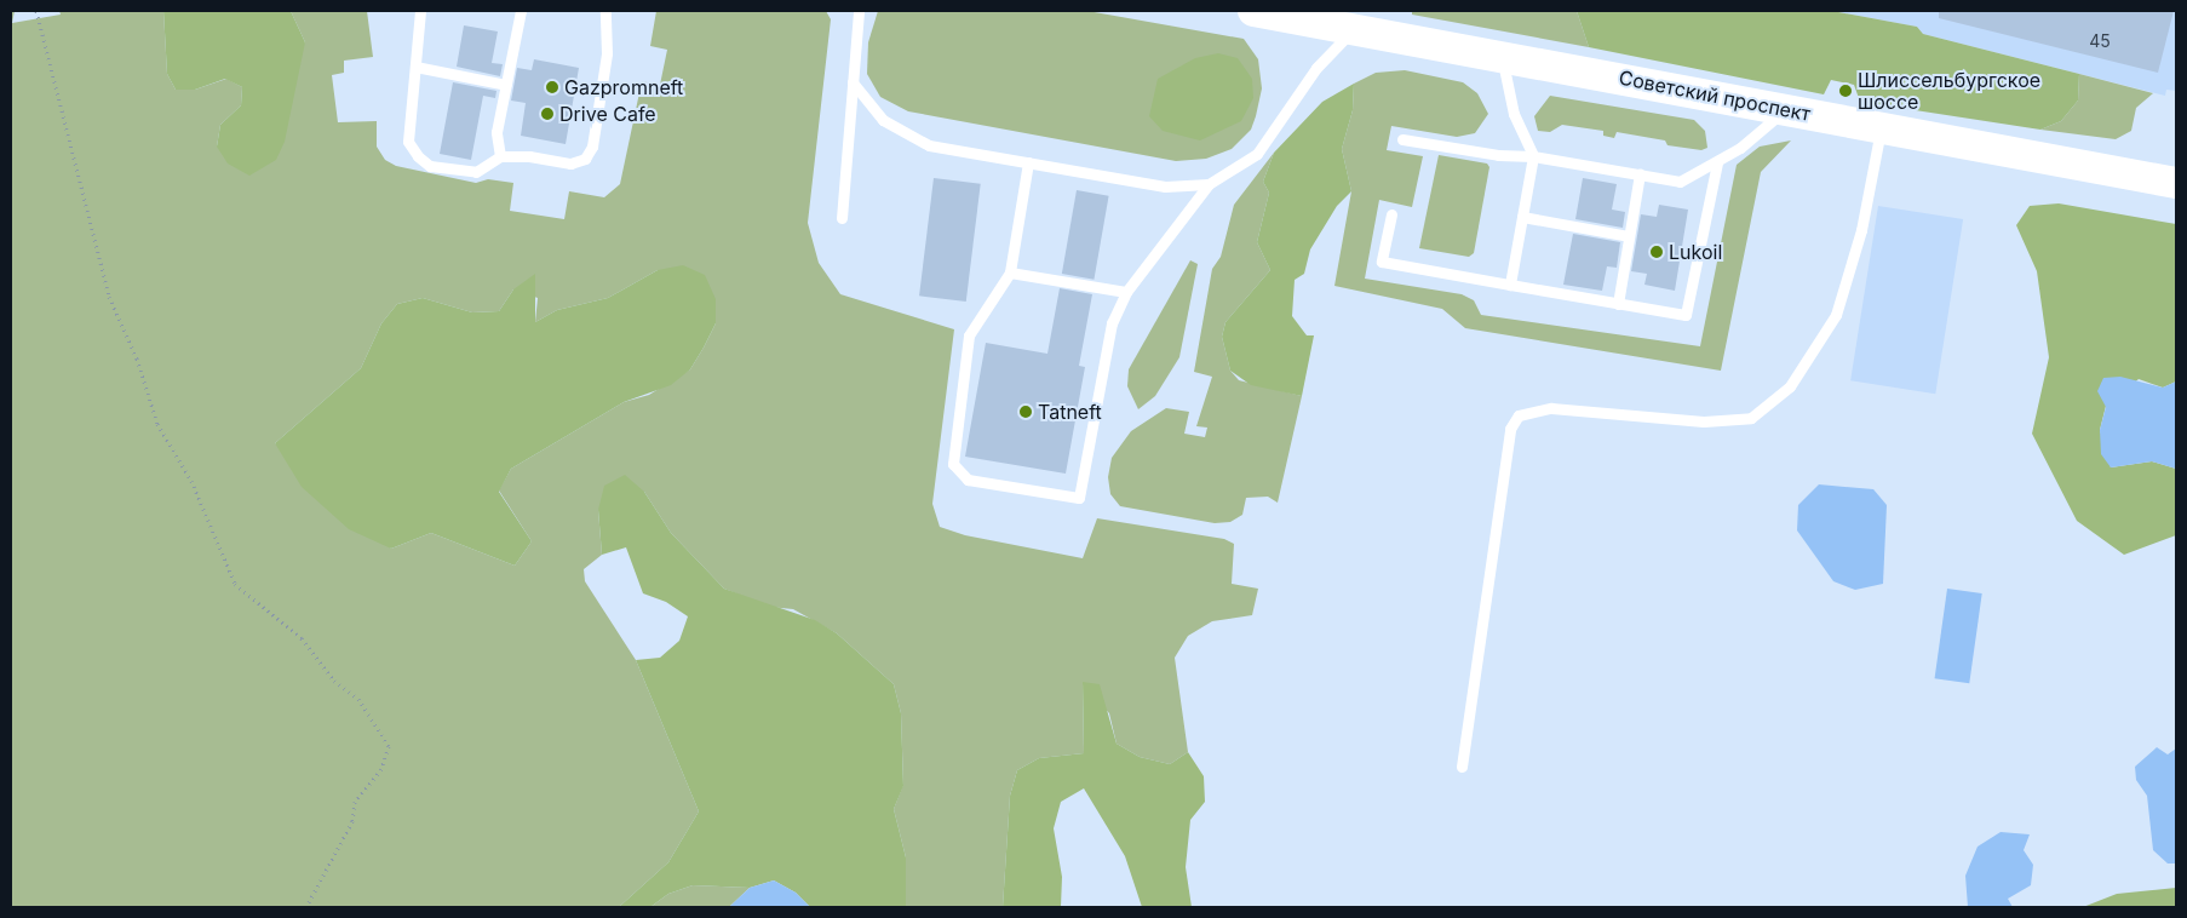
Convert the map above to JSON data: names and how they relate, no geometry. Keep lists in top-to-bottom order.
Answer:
{
  "streets": {
    "main road": ["Советский проспект"]
  },
  "places": [
    "Gazpromneft",
    "Шлиссельбургское шоссе",
    "Drive Cafe",
    "Lukoil",
    "Tatneft"
  ],
  "house_numbers": ["45"]
}
